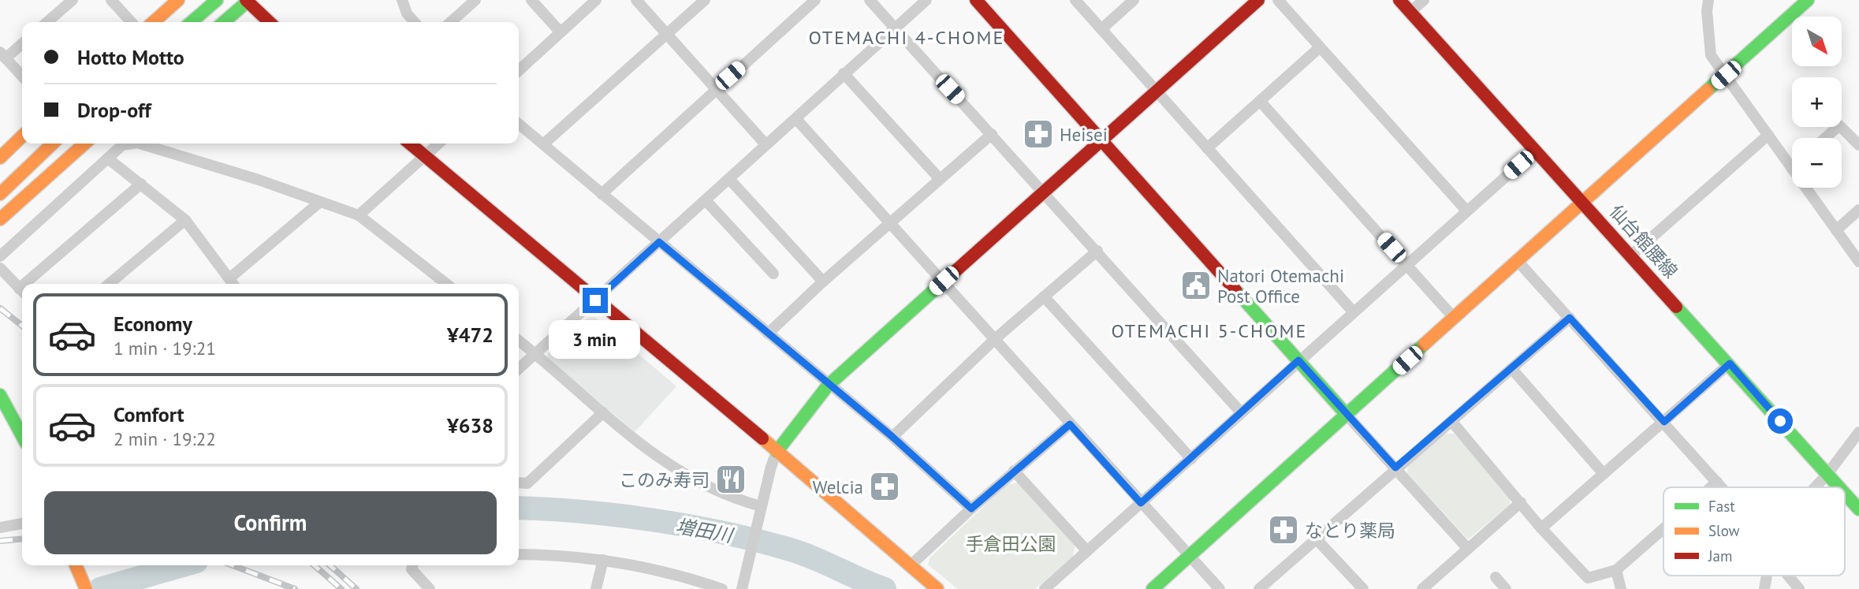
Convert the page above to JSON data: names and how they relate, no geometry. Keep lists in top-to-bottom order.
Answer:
{
  "streets": {
    "street": ["仙台館腰線"]
  },
  "districts": ["OTEMACHI 4-CHOME", "OTEMACHI 5-CHOME"],
  "water": ["増田川"],
  "parks": ["手倉田公園"],
  "places": {
    "pharmacy": ["Heisei", "Welcia", "なとり薬局"],
    "public building": ["Natori Otemachi Post Office"],
    "restaurant": ["このみ寿司"]
  },
  "legend": ["Fast", "Slow", "Jam"],
  "north": "bottom right",
  "page": {
    "map_buttons": ["+", "−"],
    "banner": ["Hotto Motto", "Drop-off"],
    "list": [
      {
        "name": "Economy",
        "note": "1 min · 19:21",
        "value": "¥472"
      },
      {
        "name": "Comfort",
        "note": "2 min · 19:22",
        "value": "¥638"
      }
    ],
    "bubble": "3 min",
    "buttons": "Confirm"
  }
}
